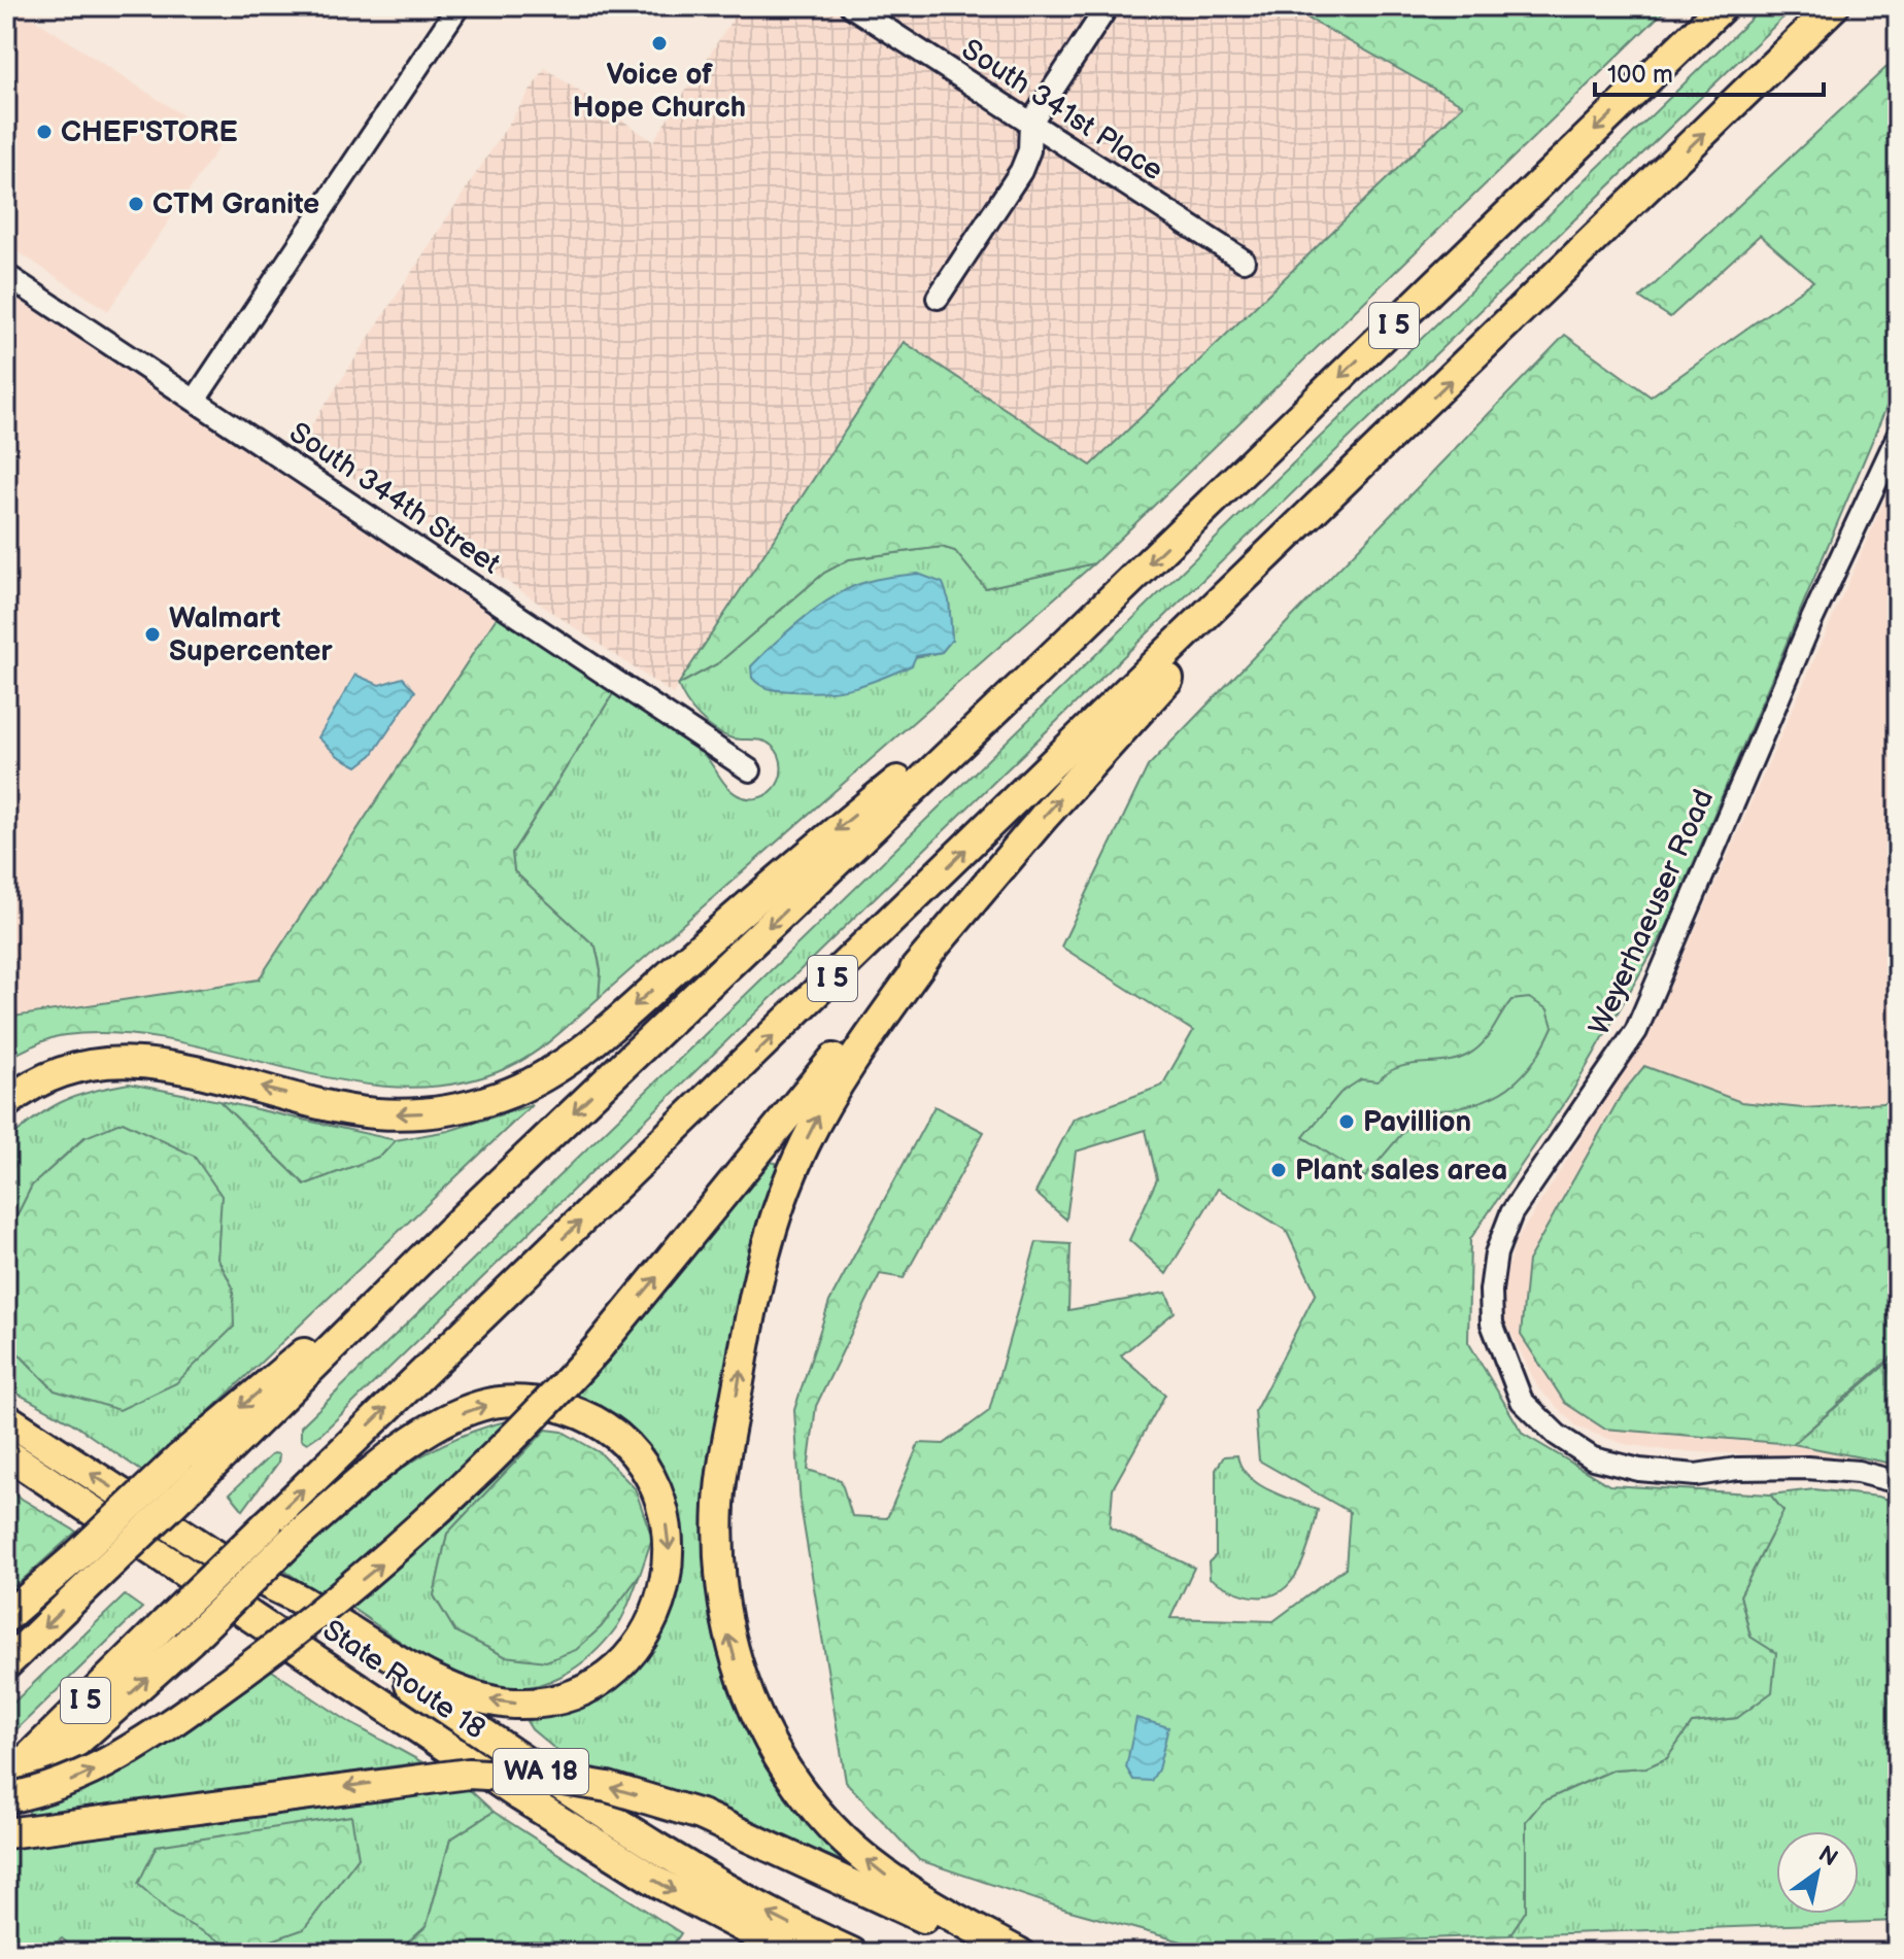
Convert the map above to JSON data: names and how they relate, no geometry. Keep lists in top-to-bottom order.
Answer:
{
  "streets": {
    "highway": ["I 5", "State Route 18", "WA 18"],
    "street": ["South 341st Place", "South 344th Street", "Weyerhaeuser Road"]
  },
  "places": [
    "Voice of Hope Church",
    "CHEF'STORE",
    "CTM Granite",
    "Walmart Supercenter",
    "Pavillion",
    "Plant sales area"
  ],
  "scale_bar": "100 m",
  "north": "top right"
}
